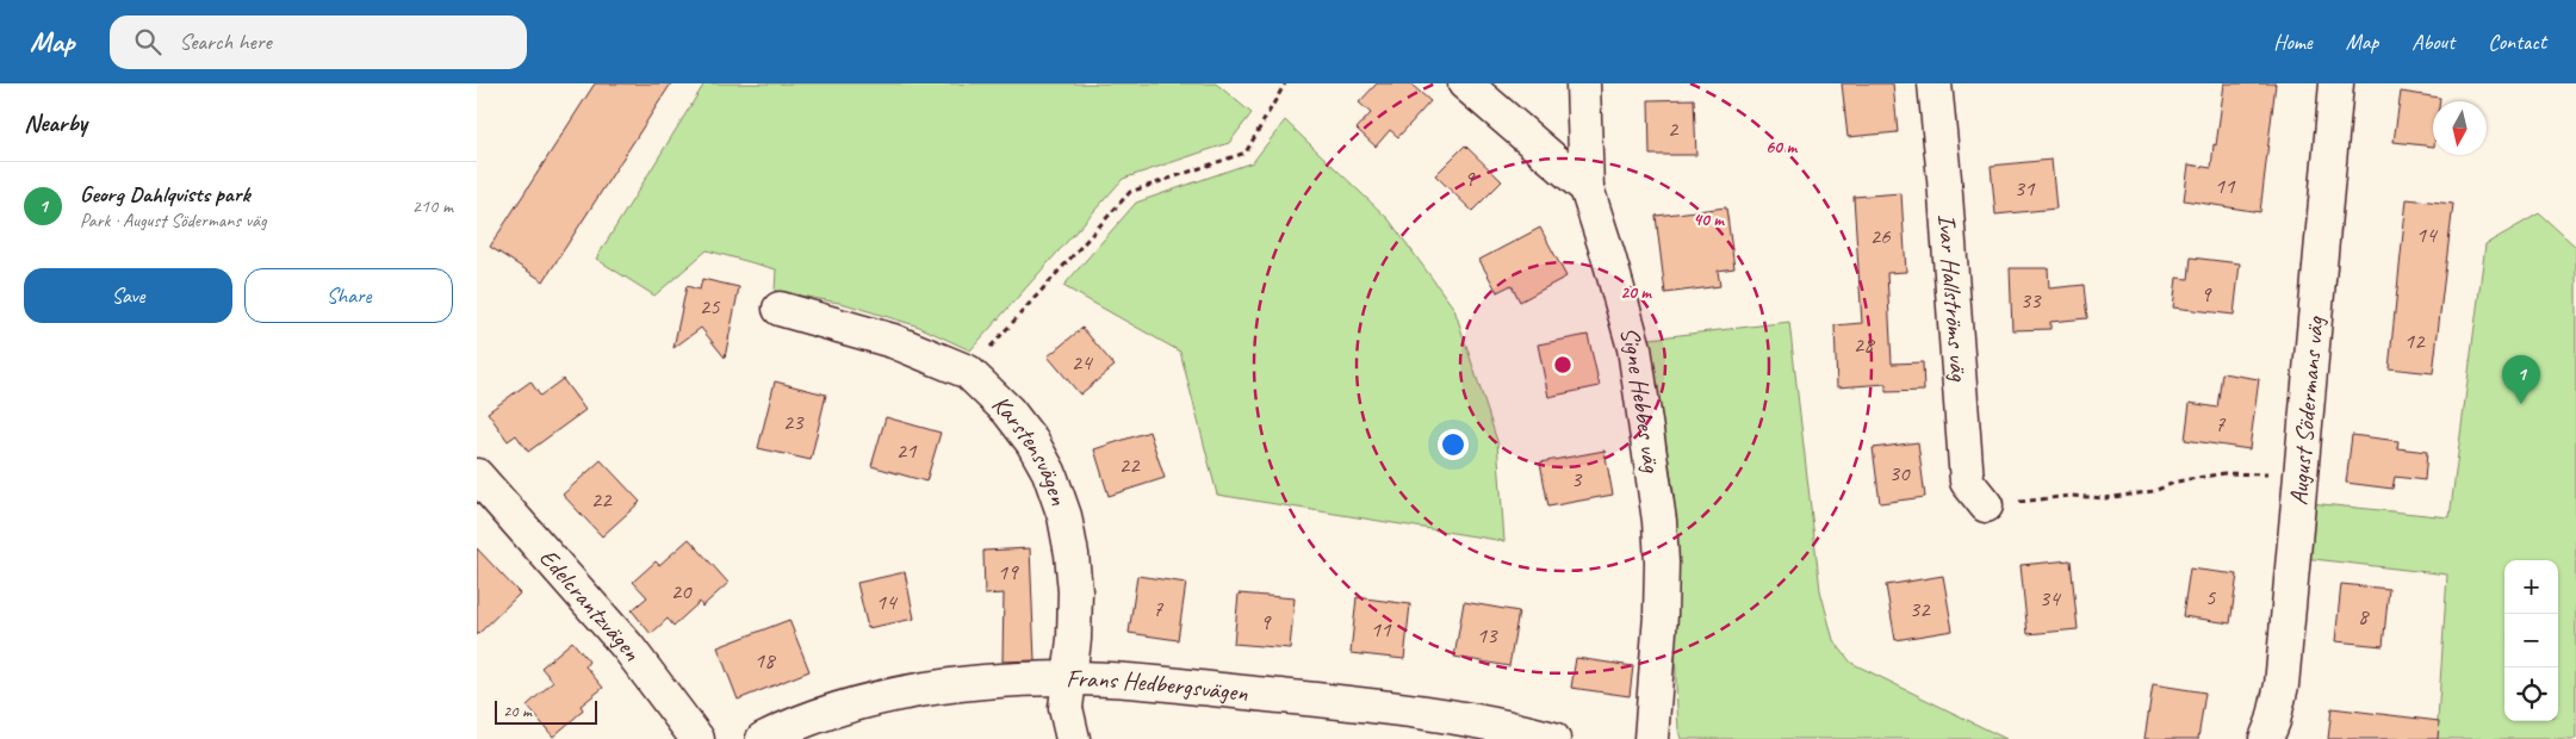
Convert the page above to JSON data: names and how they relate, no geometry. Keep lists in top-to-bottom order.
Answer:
{
  "streets": {
    "street": [
      "Ivar Hallströms väg",
      "Signe Hebbes väg",
      "August Södermans väg",
      "Karstensvägen",
      "Edelcrantzvägen",
      "Frans Hedbergsvägen"
    ]
  },
  "crossings": [
    ["Karstensvägen", "Frans Hedbergsvägen"]
  ],
  "house_numbers": [
    "2",
    "9",
    "11",
    "31",
    "14",
    "26",
    "9",
    "33",
    "25",
    "12",
    "28",
    "24",
    "23",
    "7",
    "21",
    "22",
    "30",
    "3",
    "22",
    "19",
    "20",
    "5",
    "34",
    "14",
    "7",
    "32",
    "8",
    "9",
    "11",
    "13",
    "18"
  ],
  "scale_bar": "20 m",
  "north": "bottom",
  "page": {
    "header": "Map",
    "search": "Search here",
    "nav": [
      "Home",
      "Map",
      "About",
      "Contact"
    ],
    "heading": "Nearby",
    "list": [
      {
        "mark": "1",
        "name": "Georg Dahlqvists park",
        "note": "Park · August Södermans väg",
        "value": "210 m"
      }
    ],
    "buttons": ["Save", "Share"],
    "pins": "1",
    "map_buttons": ["+", "−"],
    "scale": "20 m"
  },
  "rings": ["60 m", "40 m", "20 m"]
}
